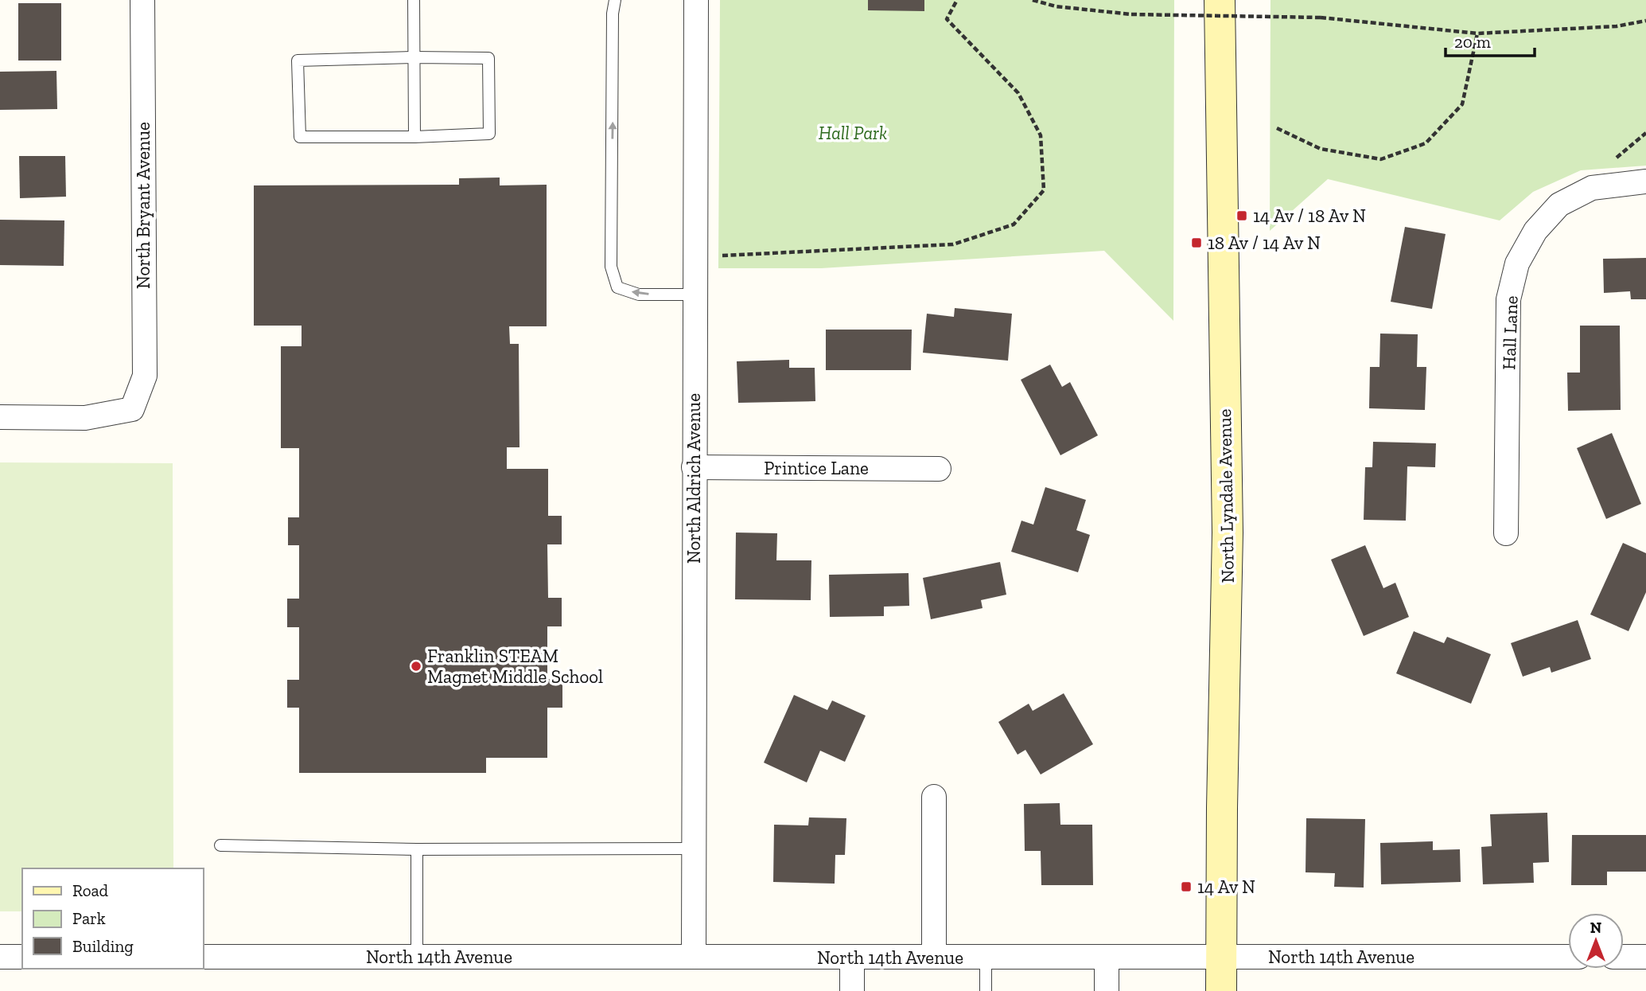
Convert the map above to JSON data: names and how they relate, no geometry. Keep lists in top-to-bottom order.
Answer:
{
  "streets": {
    "street": [
      "North Bryant Avenue",
      "Hall Lane",
      "Printice Lane",
      "North Aldrich Avenue",
      "North Lyndale Avenue",
      "North 14th Avenue"
    ]
  },
  "crossings": [
    ["Printice Lane", "North Aldrich Avenue"],
    ["North Aldrich Avenue", "North 14th Avenue"],
    ["North Lyndale Avenue", "North 14th Avenue"]
  ],
  "parks": ["Hall Park"],
  "places": {
    "transit": ["14 Av / 18 Av N", "18 Av / 14 Av N", "14 Av N"],
    "other": ["Franklin STEAM Magnet Middle School"]
  },
  "legend": ["Road", "Park", "Building"],
  "scale_bar": "20 m",
  "north": "top"
}
